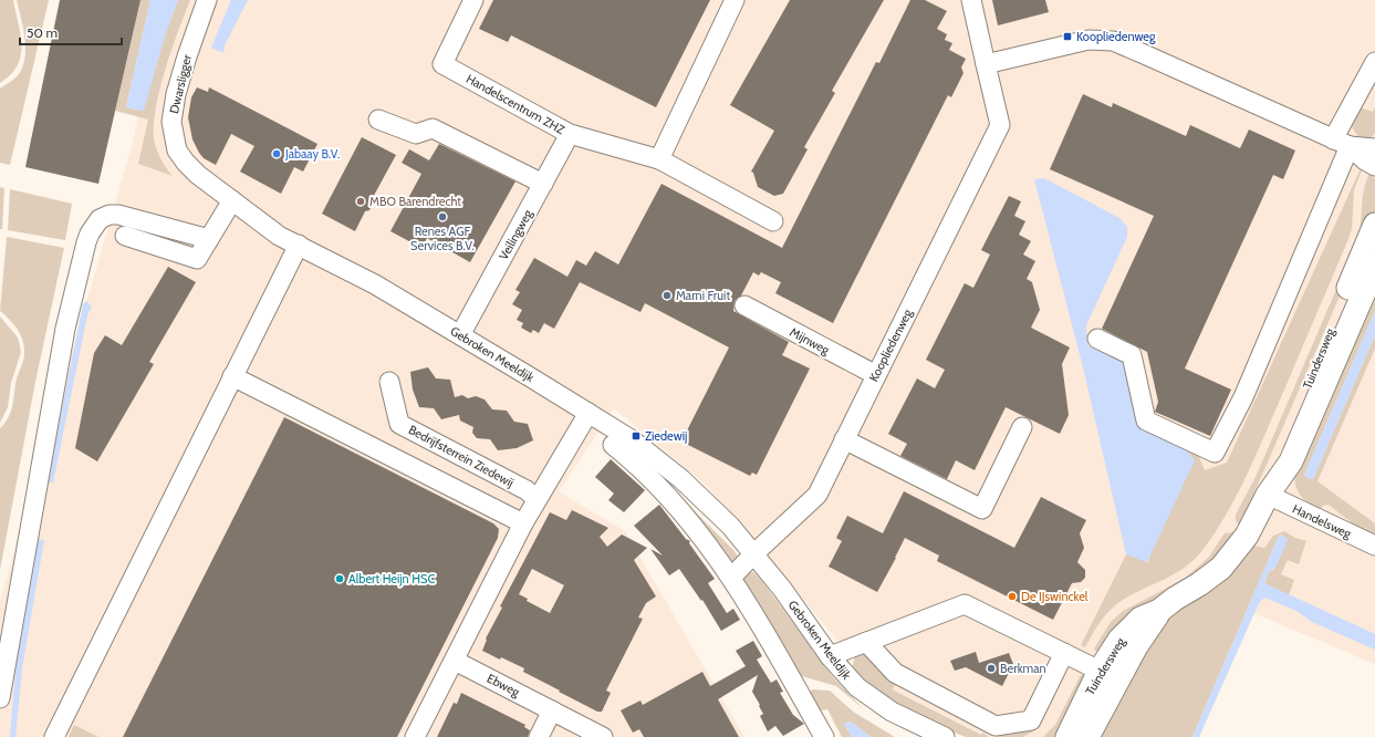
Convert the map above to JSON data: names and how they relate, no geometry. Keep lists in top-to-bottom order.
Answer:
{
  "streets": {
    "main road": ["Tuindersweg"],
    "street": [
      "Dwarsligger",
      "Handelscentrum ZHZ",
      "Veilingweg",
      "Mijnweg",
      "Koopliedenweg",
      "Gebroken Meeldijk",
      "Bedrijfsterrein Ziedewij",
      "Handelsweg",
      "Ebweg"
    ]
  },
  "crossings": [
    ["Dwarsligger", "Gebroken Meeldijk"],
    ["Handelscentrum ZHZ", "Veilingweg"],
    ["Veilingweg", "Gebroken Meeldijk"],
    ["Mijnweg", "Koopliedenweg"],
    ["Koopliedenweg", "Gebroken Meeldijk"],
    ["Tuindersweg", "Handelsweg"]
  ],
  "places": {
    "transit": ["Koopliedenweg", "Ziedewij"],
    "other": [
      "Jabaay B.V.",
      "MBO Barendrecht",
      "Renes AGF Services B.V.",
      "Marni Fruit",
      "Albert Heijn HSC",
      "De IJswinckel",
      "Berkman"
    ]
  },
  "scale_bar": "50 m"
}
